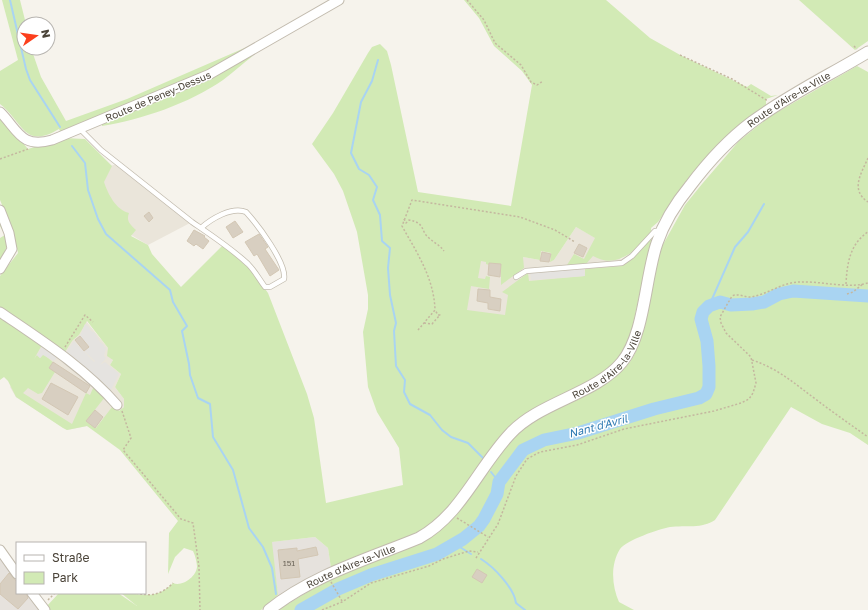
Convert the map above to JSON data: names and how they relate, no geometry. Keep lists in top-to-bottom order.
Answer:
{
  "streets": {
    "street": ["Route de Peney-Dessus", "Route d'Aire-la-Ville"]
  },
  "water": ["Nant d'Avril"],
  "house_numbers": ["151"],
  "legend": ["Straße", "Park"],
  "north": "right"
}
